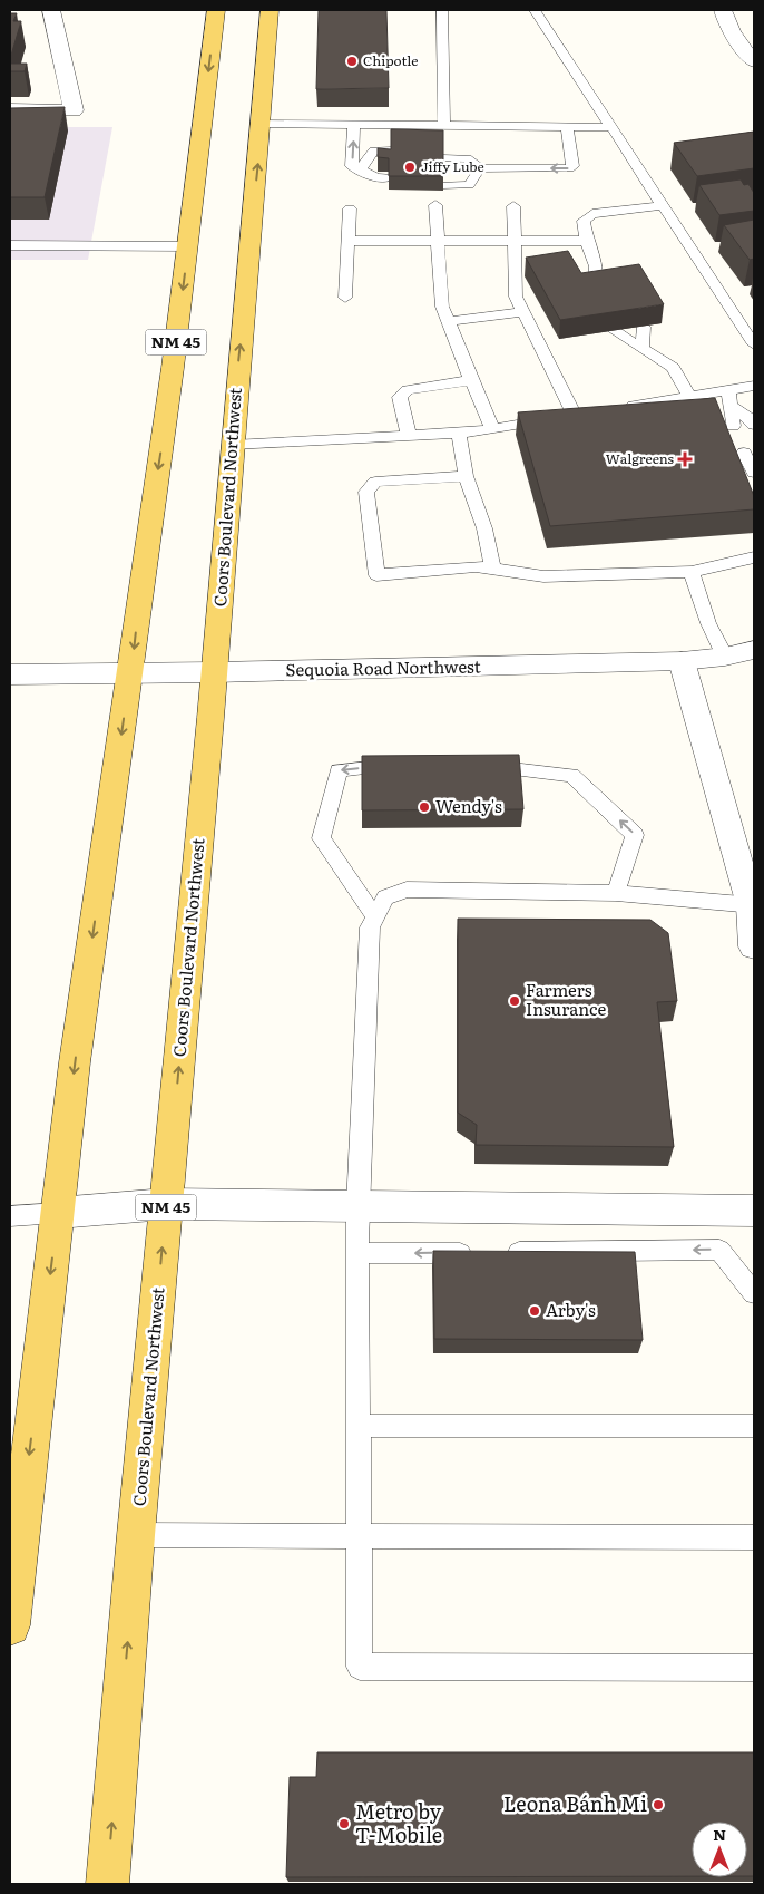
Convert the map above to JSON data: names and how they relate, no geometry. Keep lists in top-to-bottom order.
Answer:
{
  "streets": {
    "main road": ["NM 45", "Coors Boulevard Northwest"],
    "street": ["Sequoia Road Northwest"]
  },
  "crossings": [
    ["NM 45", "Sequoia Road Northwest"],
    ["Coors Boulevard Northwest", "Sequoia Road Northwest"]
  ],
  "places": {
    "other": [
      "Chipotle",
      "Jiffy Lube",
      "Wendy's",
      "Farmers Insurance",
      "Arby's",
      "Leona Bánh Mi",
      "Metro by T-Mobile"
    ],
    "health": ["Walgreens"]
  },
  "north": "top"
}
